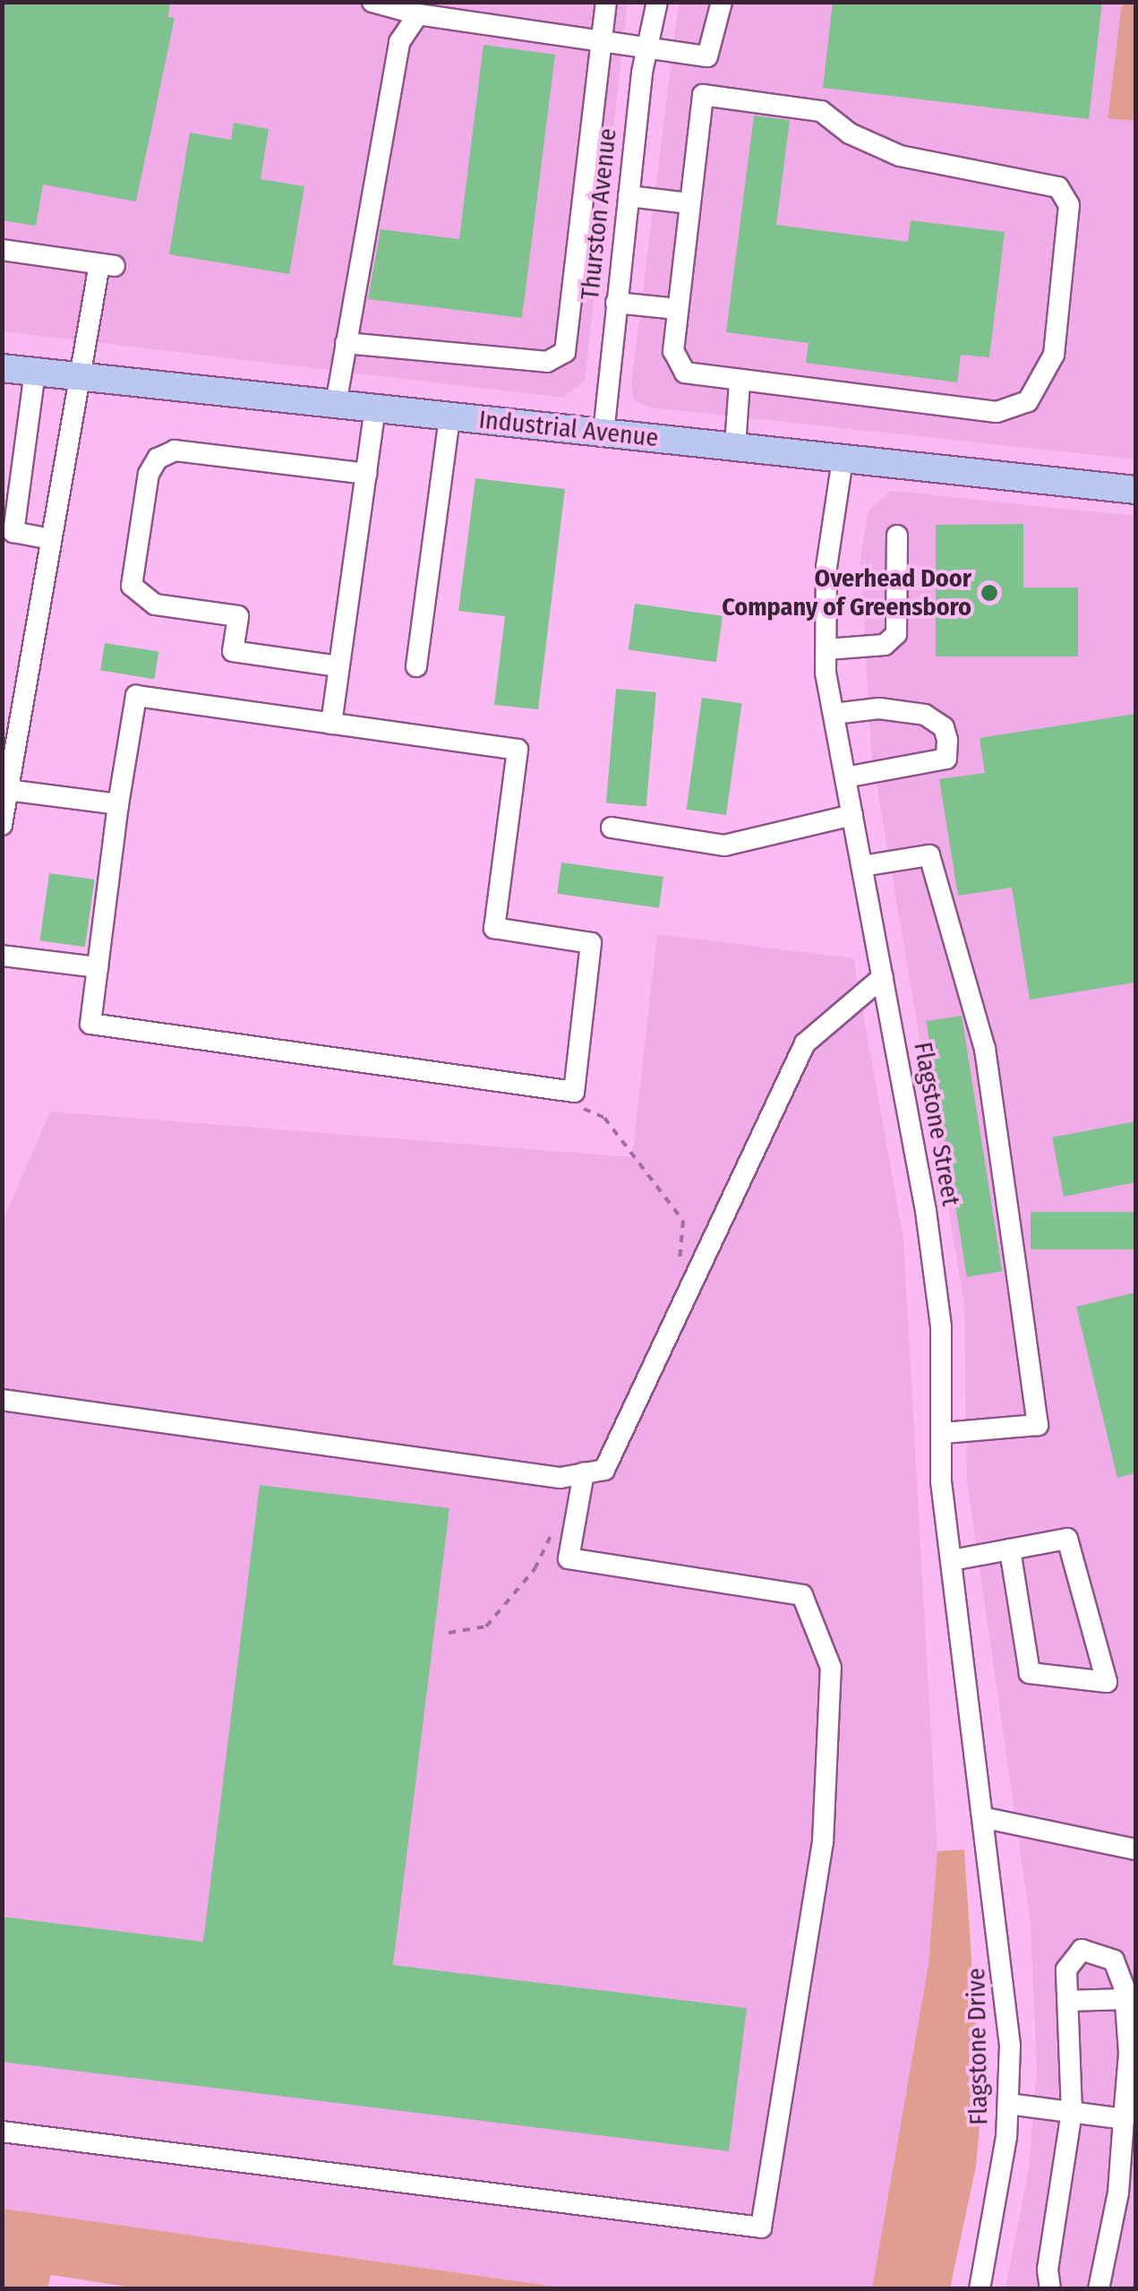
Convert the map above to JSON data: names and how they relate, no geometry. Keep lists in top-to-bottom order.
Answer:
{
  "streets": {
    "main road": ["Industrial Avenue"],
    "street": ["Thurston Avenue", "Flagstone Street", "Flagstone Drive"]
  },
  "crossings": [
    ["Thurston Avenue", "Industrial Avenue"],
    ["Industrial Avenue", "Flagstone Street"],
    ["Flagstone Street", "Flagstone Drive"]
  ],
  "places": ["Overhead Door Company of Greensboro"]
}
